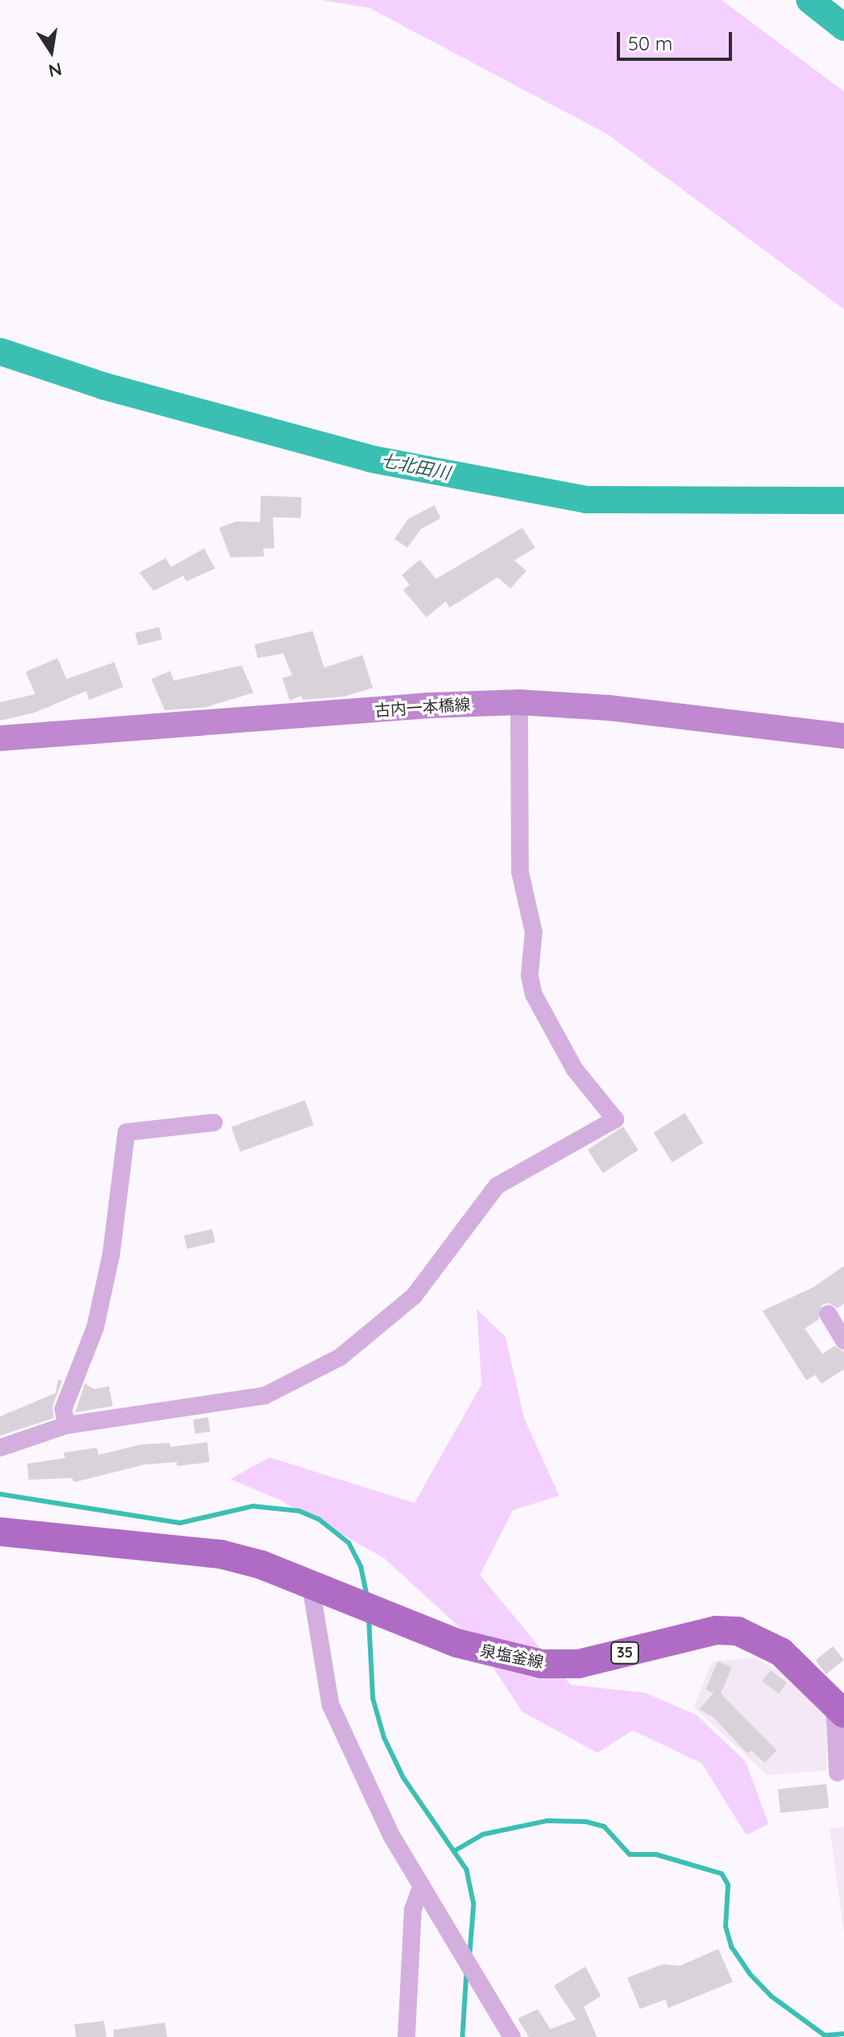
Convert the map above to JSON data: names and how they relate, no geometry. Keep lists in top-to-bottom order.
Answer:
{
  "streets": {
    "main road": ["35", "泉塩釜線"],
    "street": ["古内一本橋線"]
  },
  "crossings": [
    ["35", "泉塩釜線"]
  ],
  "water": ["七北田川"],
  "scale_bar": "50 m",
  "north": "bottom"
}
